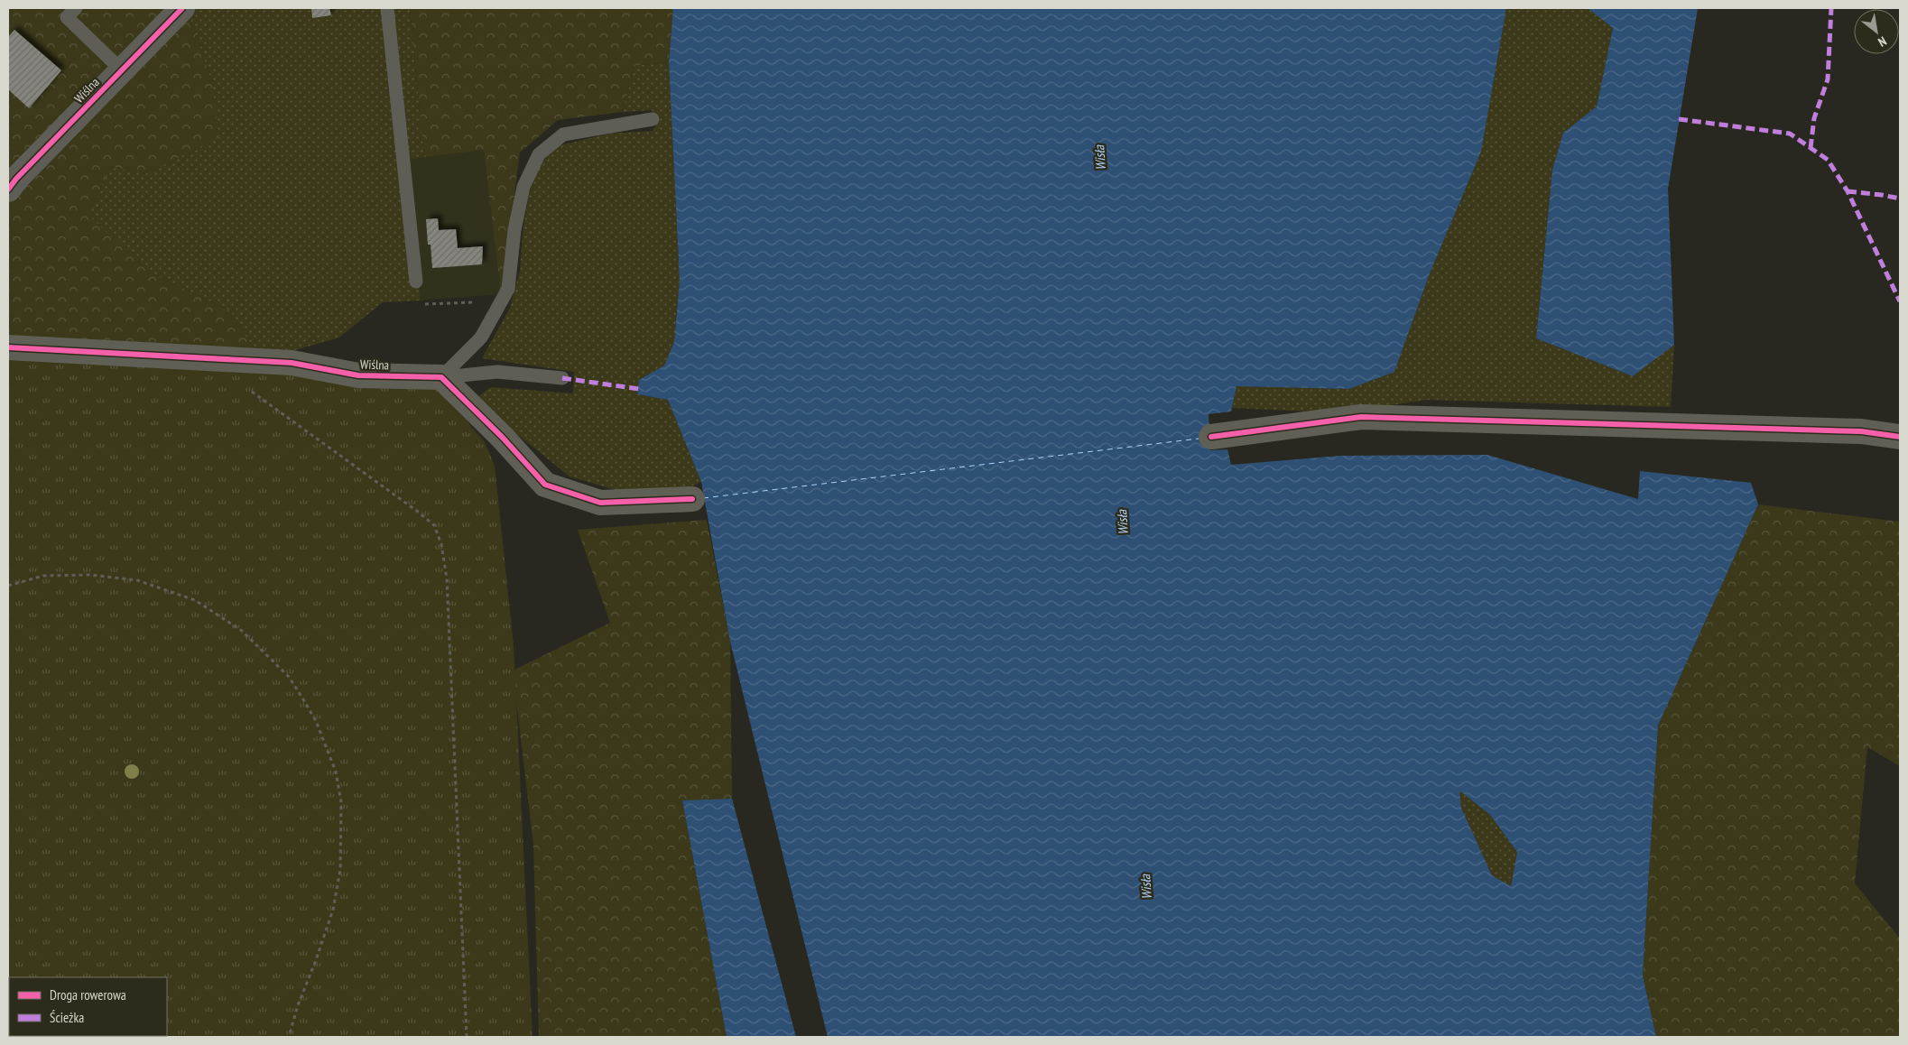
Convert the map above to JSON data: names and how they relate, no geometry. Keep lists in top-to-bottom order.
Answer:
{
  "streets": {
    "street": ["Wiślna"]
  },
  "water": ["Wisła"],
  "legend": ["Droga rowerowa", "Ścieżka"],
  "north": "bottom right"
}
